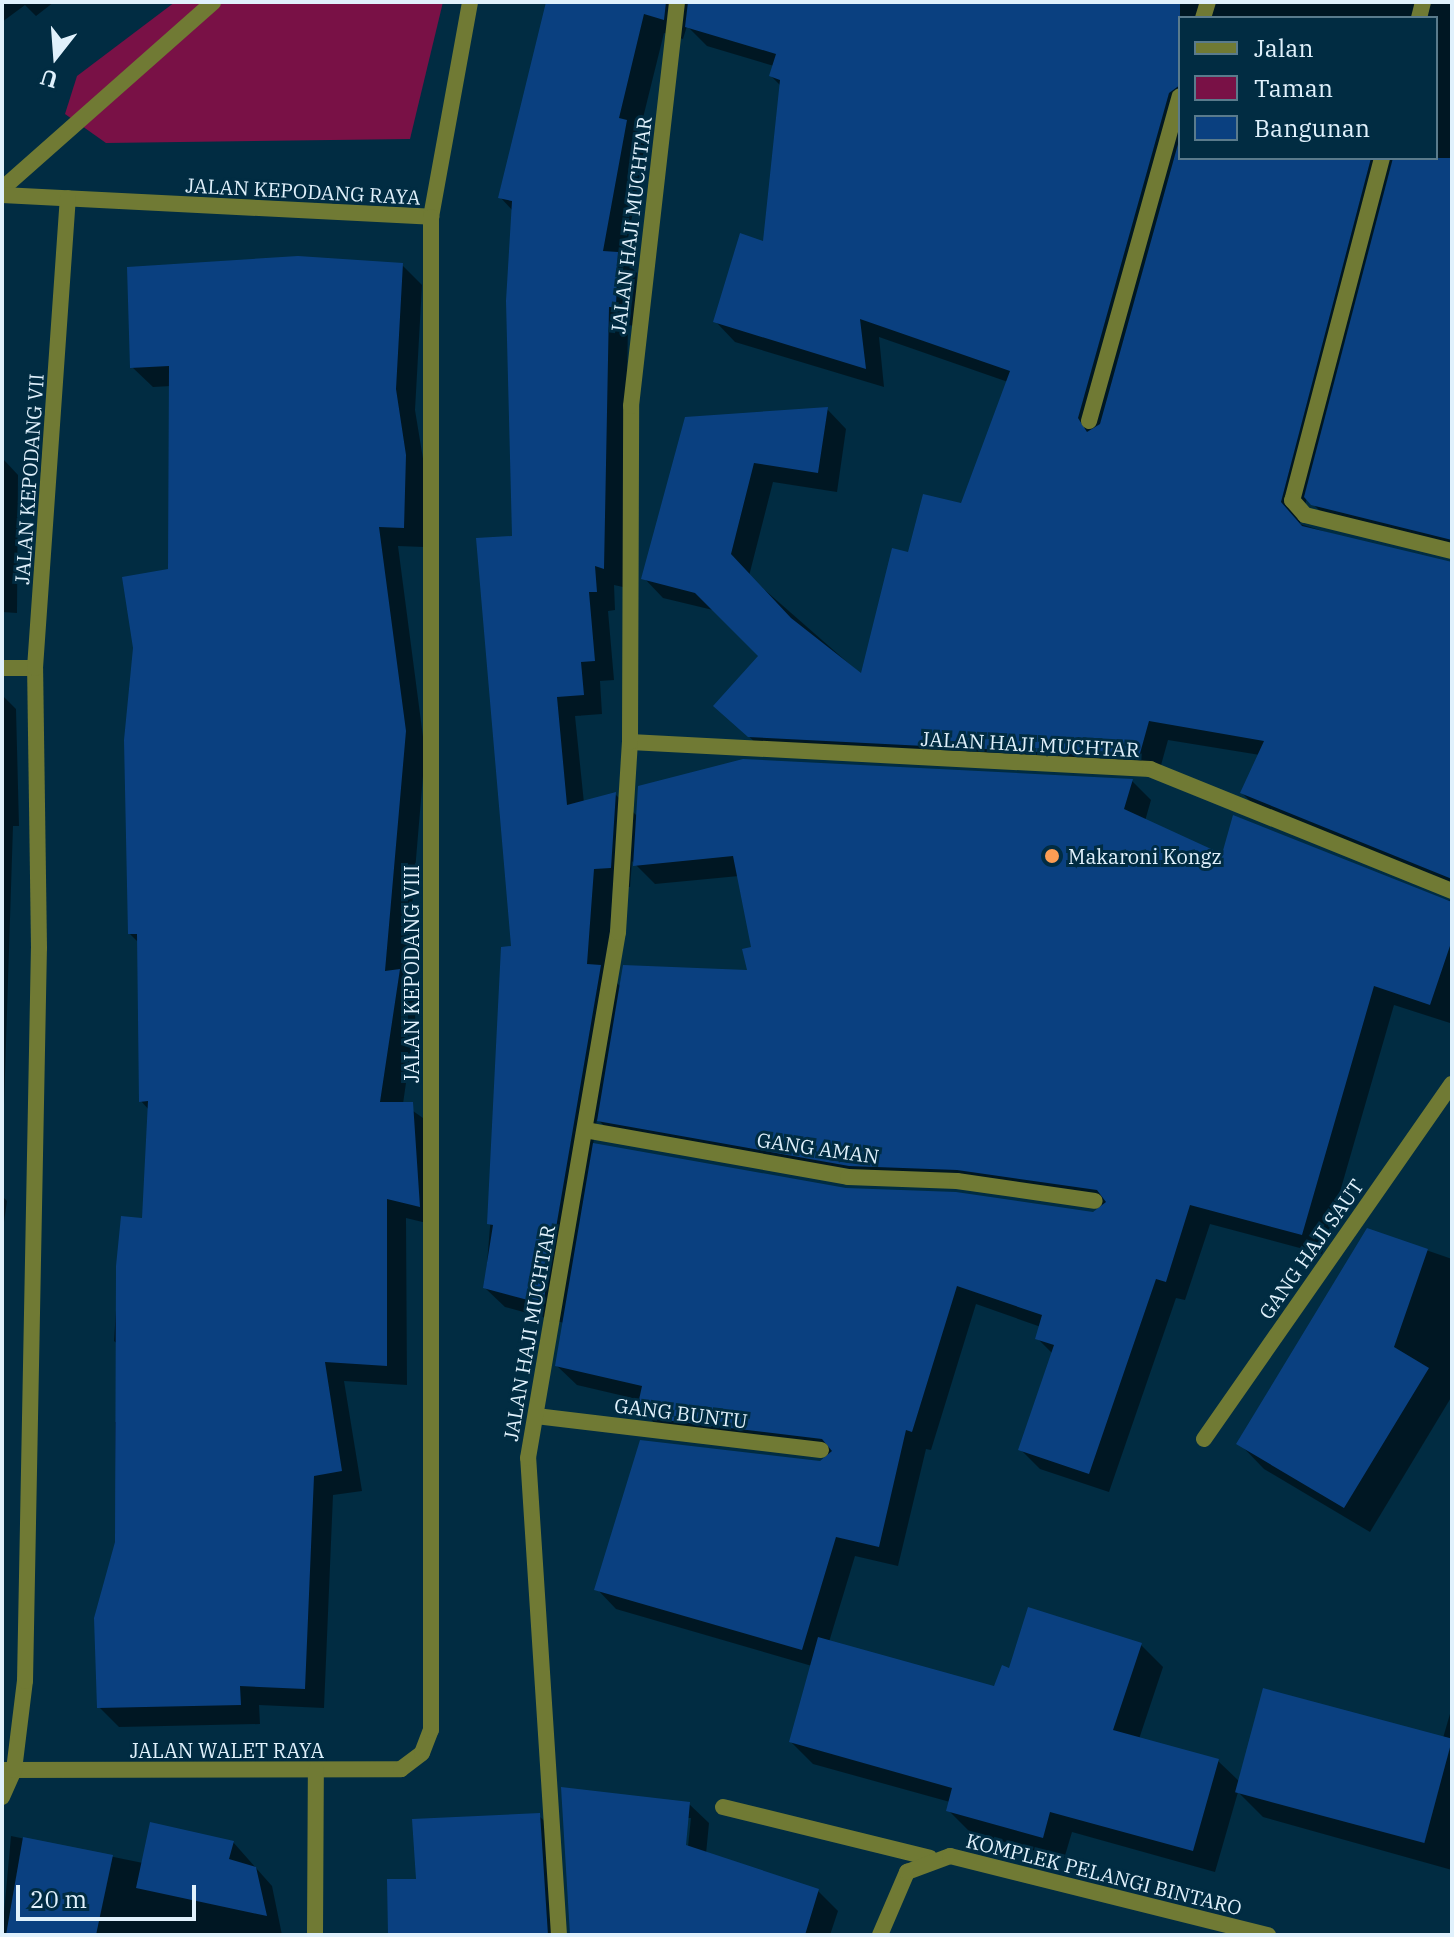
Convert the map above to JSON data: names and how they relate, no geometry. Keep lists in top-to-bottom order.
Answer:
{
  "streets": {
    "street": [
      "JALAN KEPODANG RAYA",
      "JALAN HAJI MUCHTAR",
      "JALAN KEPODANG VII",
      "JALAN KEPODANG VIII",
      "GANG AMAN",
      "GANG HAJI SAUT",
      "GANG BUNTU",
      "JALAN WALET RAYA",
      "KOMPLEK PELANGI BINTARO"
    ]
  },
  "crossings": [
    ["JALAN KEPODANG RAYA", "JALAN KEPODANG VII"],
    ["JALAN KEPODANG RAYA", "JALAN KEPODANG VIII"],
    ["JALAN HAJI MUCHTAR", "GANG AMAN"],
    ["JALAN HAJI MUCHTAR", "GANG BUNTU"],
    ["JALAN KEPODANG VII", "JALAN WALET RAYA"],
    ["JALAN KEPODANG VIII", "JALAN WALET RAYA"]
  ],
  "places": ["Makaroni Kongz"],
  "legend": ["Jalan", "Taman", "Bangunan"],
  "scale_bar": "20 m",
  "north": "bottom"
}
